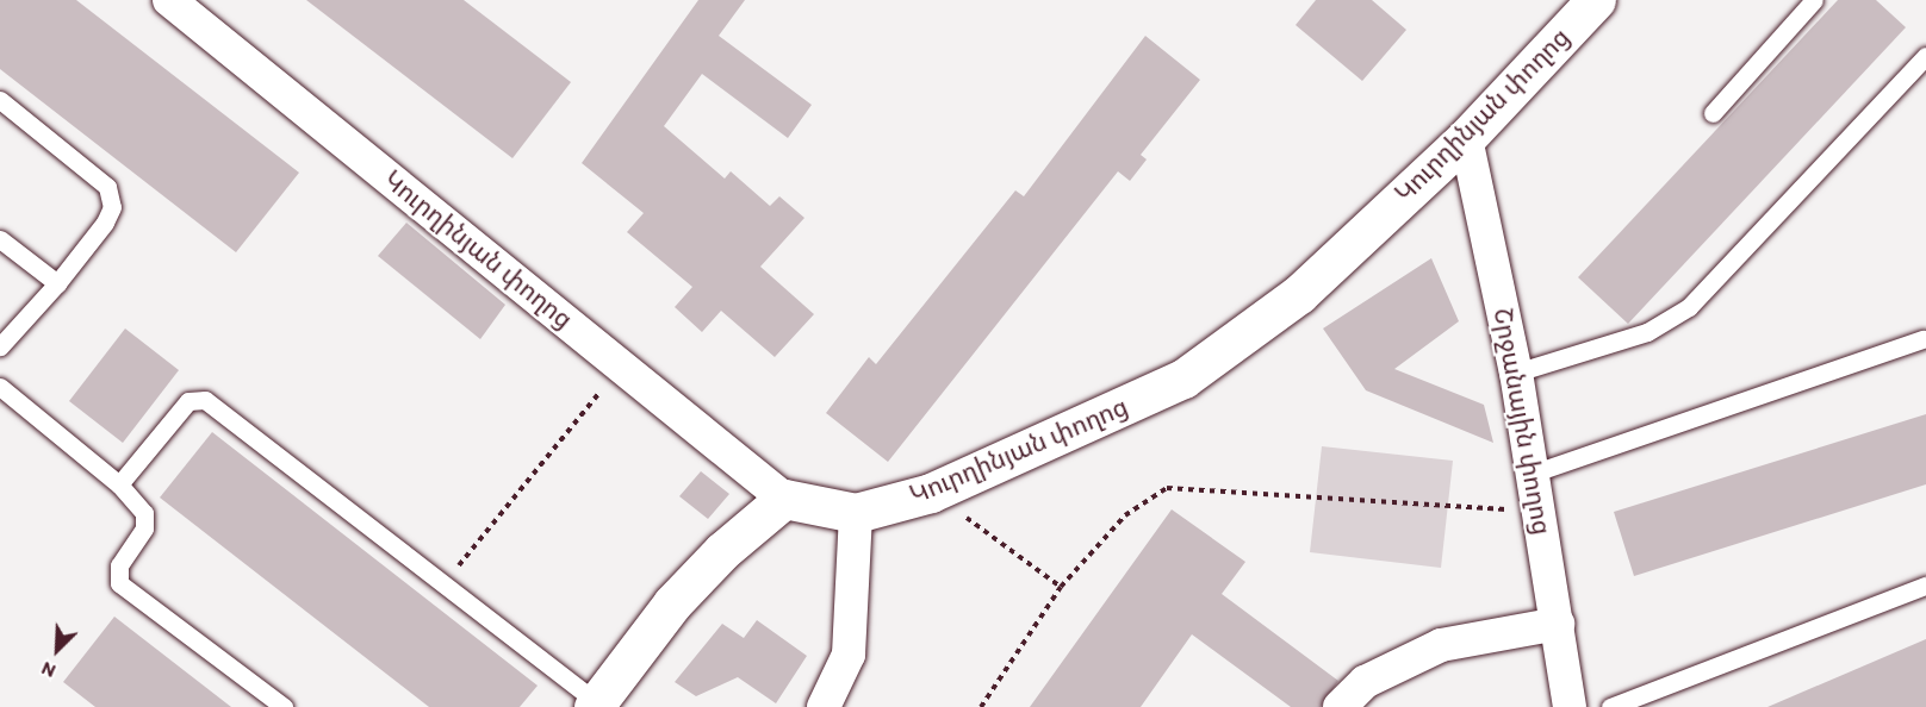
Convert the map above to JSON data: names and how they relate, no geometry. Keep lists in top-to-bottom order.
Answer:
{
  "streets": {
    "street": ["Կուրղինյան փողոց", "Շրջանային փողոց"]
  },
  "crossings": [
    ["Կուրղինյան փողոց", "Շրջանային փողոց"]
  ],
  "north": "bottom left"
}
